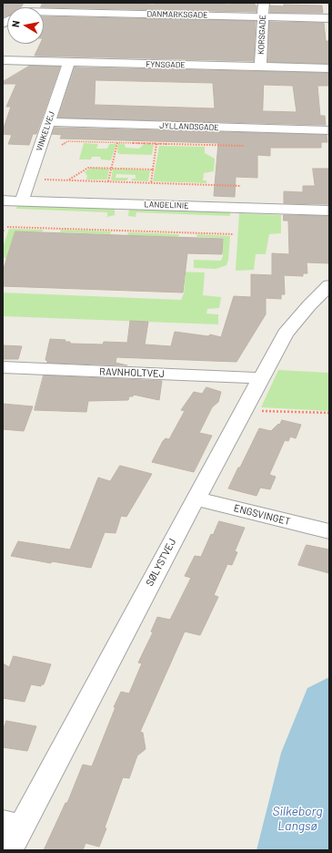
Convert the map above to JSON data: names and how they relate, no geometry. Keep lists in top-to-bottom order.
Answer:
{
  "streets": {
    "street": [
      "DANMARKSGADE",
      "KORSGADE",
      "FYNSGADE",
      "JYLLANDSGADE",
      "VINKELVEJ",
      "LANGELINIE",
      "RAVNHOLTVEJ",
      "ENGSVINGET",
      "SØLYSTVEJ"
    ]
  },
  "crossings": [
    ["DANMARKSGADE", "KORSGADE"],
    ["KORSGADE", "FYNSGADE"],
    ["FYNSGADE", "VINKELVEJ"],
    ["JYLLANDSGADE", "VINKELVEJ"],
    ["VINKELVEJ", "LANGELINIE"],
    ["RAVNHOLTVEJ", "SØLYSTVEJ"],
    ["ENGSVINGET", "SØLYSTVEJ"]
  ],
  "water": ["Silkeborg Langsø"],
  "north": "left"
}
